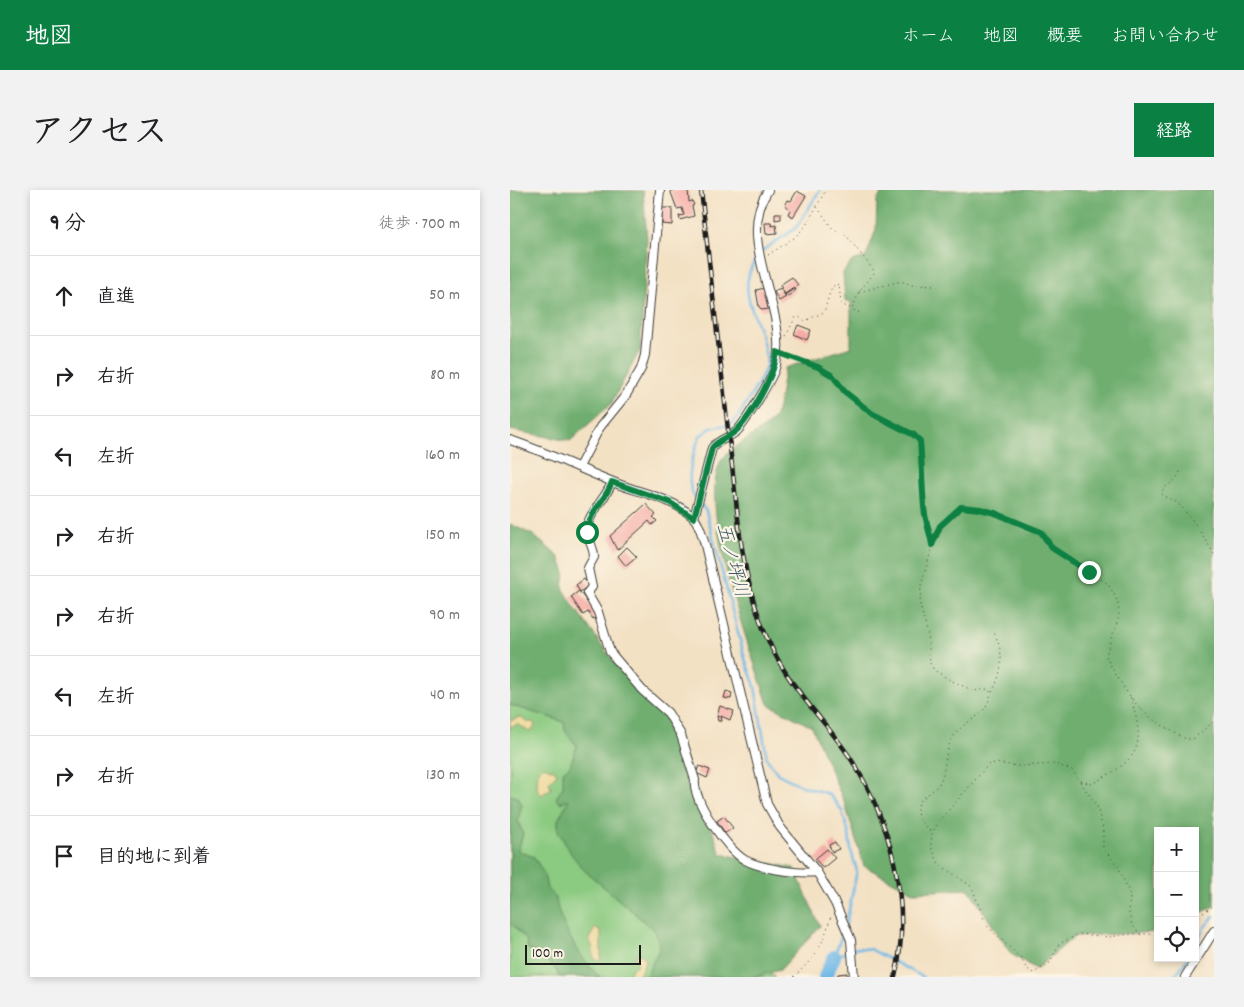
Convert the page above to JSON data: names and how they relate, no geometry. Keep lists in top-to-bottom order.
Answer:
{
  "water": ["五ノ坪川"],
  "scale_bar": "100 m",
  "page": {
    "header": "地図",
    "nav": [
      "ホーム",
      "地図",
      "概要",
      "お問い合わせ"
    ],
    "title": "アクセス",
    "buttons": "経路",
    "heading": ["9 分", "徒歩 · 700 m"],
    "list": [
      ["直進", "50 m"],
      ["右折", "80 m"],
      ["左折", "160 m"],
      ["右折", "150 m"],
      ["右折", "90 m"],
      ["左折", "40 m"],
      ["右折", "130 m"],
      "目的地に到着"
    ],
    "map_buttons": ["+", "−"],
    "scale": "100 m"
  }
}
